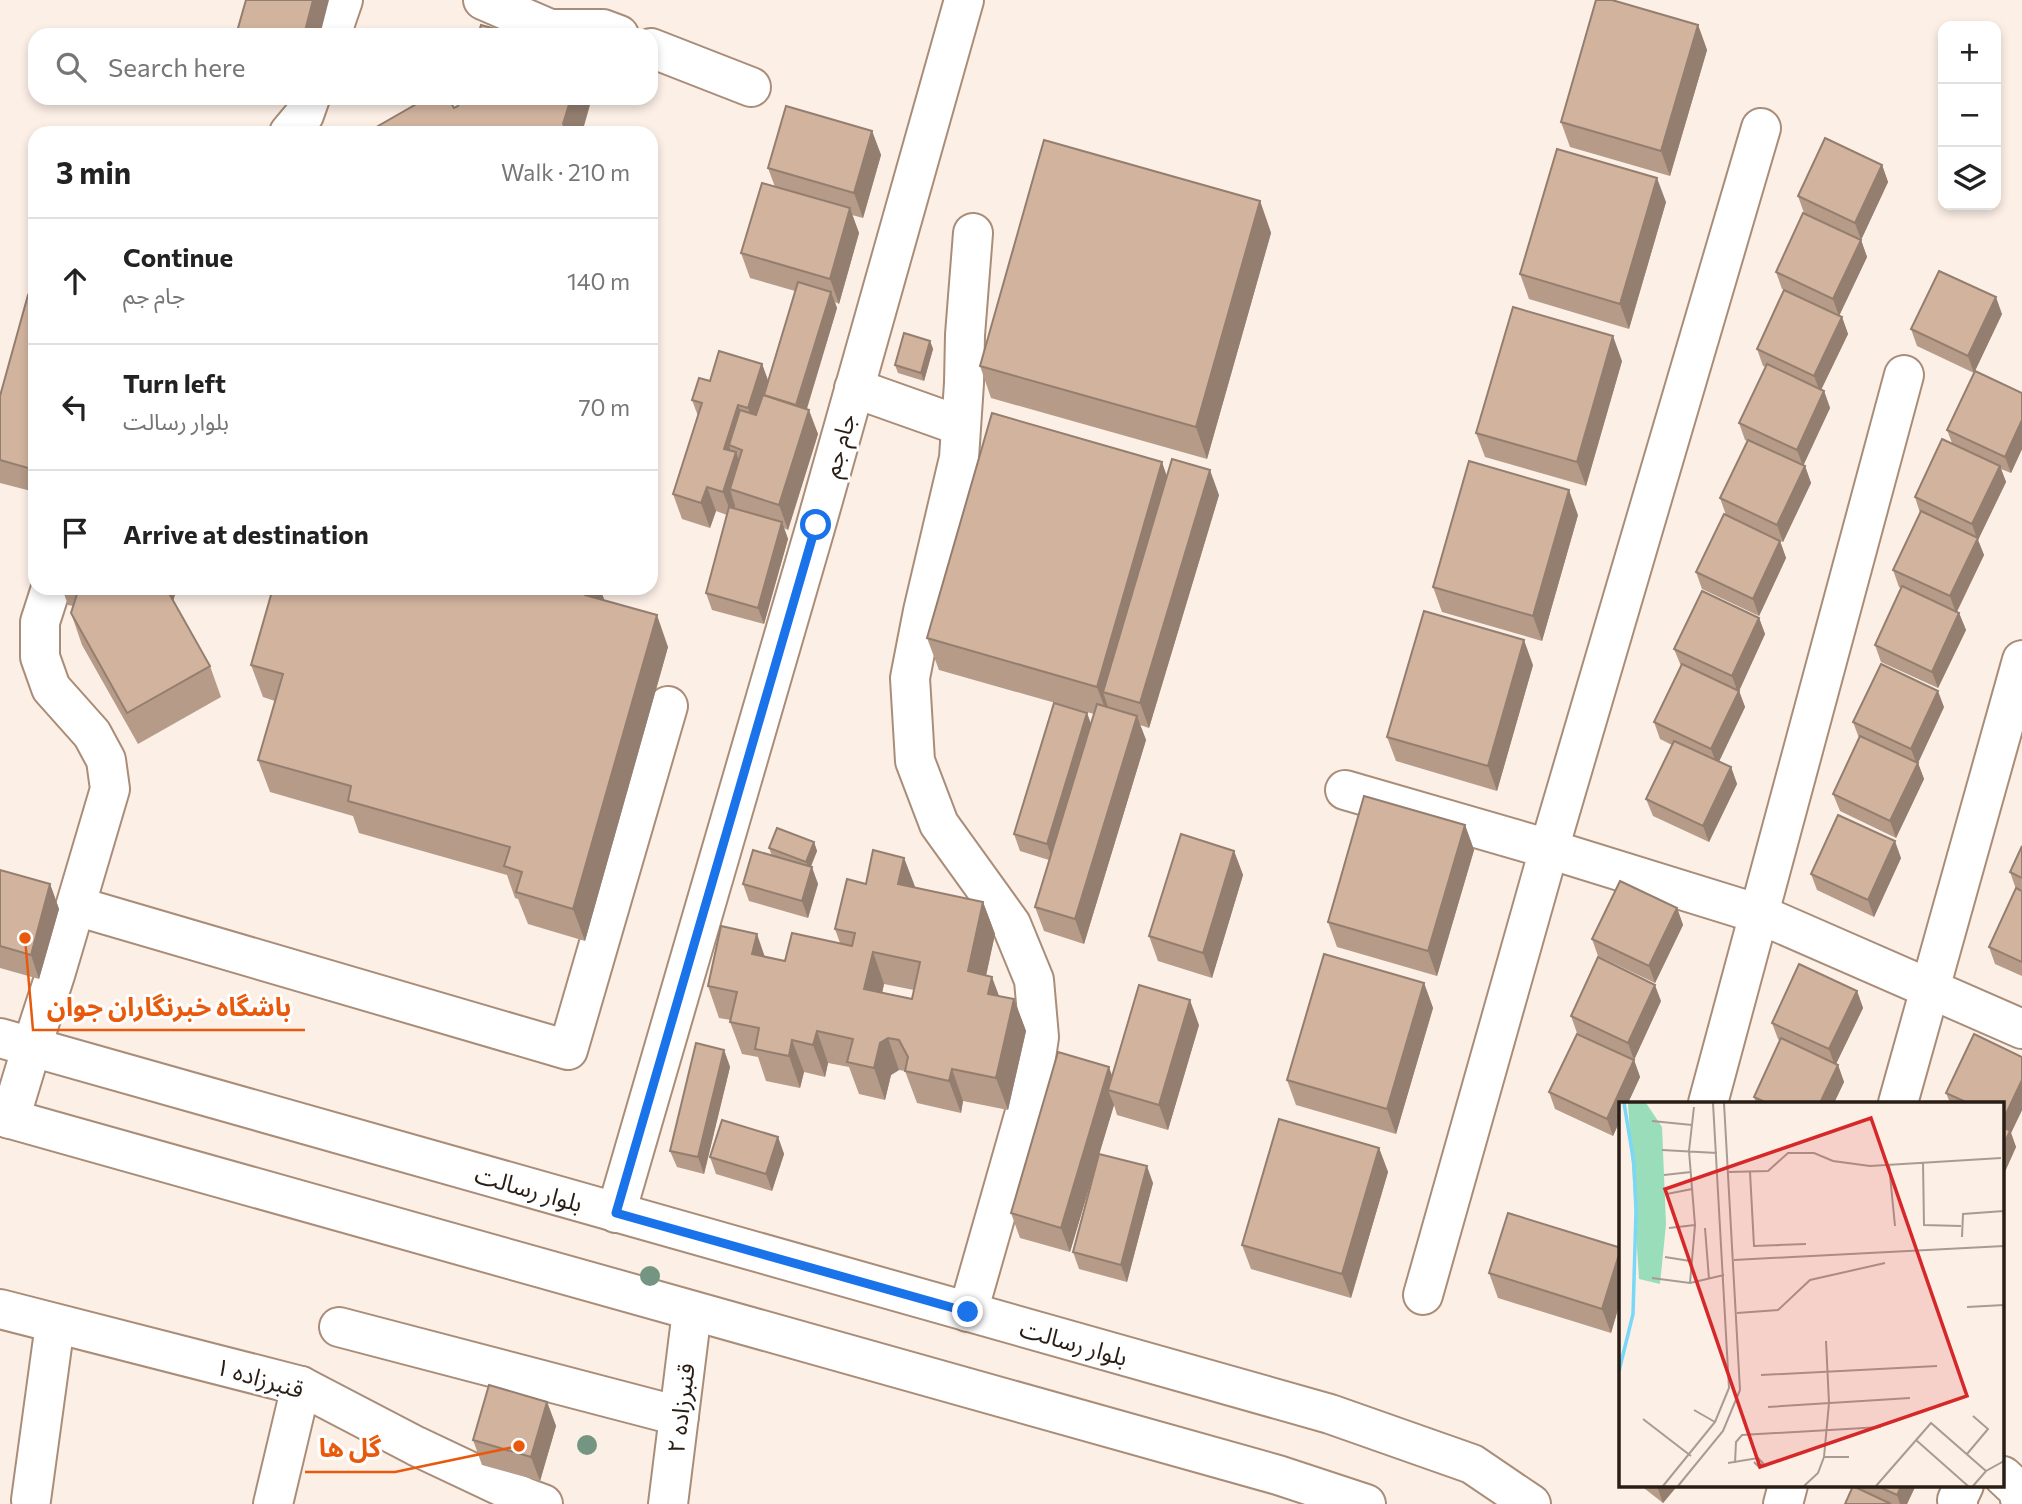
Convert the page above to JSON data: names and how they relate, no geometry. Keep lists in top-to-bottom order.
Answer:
{
  "streets": {
    "street": [
      "جام جم",
      "بلوار رسالت",
      "قنبرزاده ۱",
      "قنبرزاده ۲"
    ]
  },
  "crossings": [
    ["جام جم", "بلوار رسالت"]
  ],
  "places": ["باشگاه خبرنگاران جوان", "گل ها"],
  "page": {
    "map_buttons": ["+", "−"],
    "search": "Search here",
    "heading": ["3 min", "Walk · 210 m"],
    "list": [
      ["Continue", "جام جم", "140 m"],
      ["Turn left", "بلوار رسالت", "70 m"],
      "Arrive at destination"
    ]
  }
}
